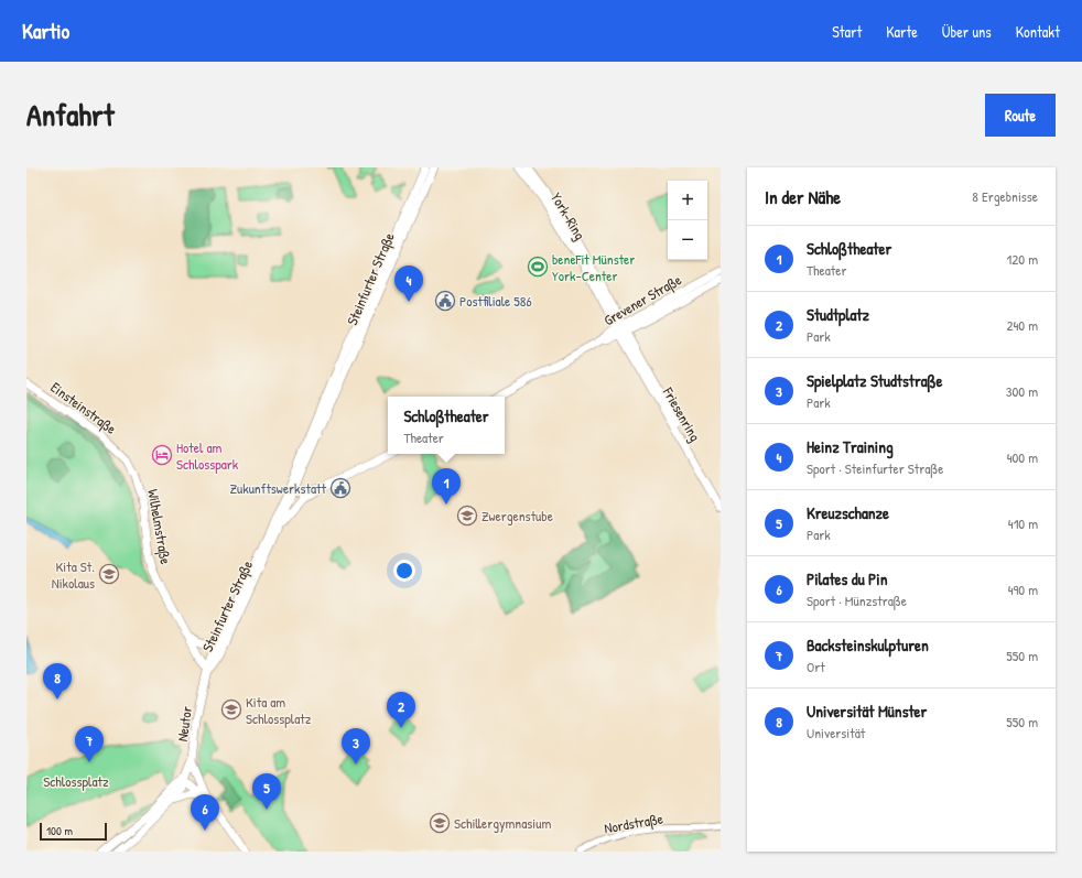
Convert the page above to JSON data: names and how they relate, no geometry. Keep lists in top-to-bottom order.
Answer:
{
  "streets": {
    "main road": [
      "York-Ring",
      "Steinfurter Straße",
      "Grevener Straße",
      "Einsteinstraße",
      "Friesenring",
      "Wilhelmstraße",
      "Neutor"
    ],
    "street": ["Nordstraße"]
  },
  "crossings": [
    ["York-Ring", "Grevener Straße"],
    ["York-Ring", "Friesenring"],
    ["Steinfurter Straße", "Wilhelmstraße"],
    ["Steinfurter Straße", "Neutor"],
    ["Grevener Straße", "Friesenring"],
    ["Einsteinstraße", "Wilhelmstraße"],
    ["Wilhelmstraße", "Neutor"]
  ],
  "parks": ["Schlossplatz"],
  "places": {
    "sports": ["beneFit Münster York-Center"],
    "public building": ["Postfiliale 586", "Zukunftswerkstatt"],
    "hotel": ["Hotel am Schlosspark"],
    "school or university": [
      "Zwergenstube",
      "Kita St. Nikolaus",
      "Kita am Schlossplatz",
      "Schillergymnasium"
    ]
  },
  "scale_bar": "100 m",
  "page": {
    "header": "Kartio",
    "nav": [
      "Start",
      "Karte",
      "Über uns",
      "Kontakt"
    ],
    "title": "Anfahrt",
    "buttons": "Route",
    "heading": ["In der Nähe", "8 Ergebnisse"],
    "map_buttons": ["+", "−"],
    "list": [
      {
        "mark": "1",
        "name": "Schloßtheater",
        "note": "Theater",
        "value": "120 m"
      },
      {
        "mark": "2",
        "name": "Studtplatz",
        "note": "Park",
        "value": "240 m"
      },
      {
        "mark": "3",
        "name": "Spielplatz Studtstraße",
        "note": "Park",
        "value": "300 m"
      },
      {
        "mark": "4",
        "name": "Heinz Training",
        "note": "Sport · Steinfurter Straße",
        "value": "400 m"
      },
      {
        "mark": "5",
        "name": "Kreuzschanze",
        "note": "Park",
        "value": "410 m"
      },
      {
        "mark": "6",
        "name": "Pilates du Pin",
        "note": "Sport · Münzstraße",
        "value": "490 m"
      },
      {
        "mark": "7",
        "name": "Backsteinskulpturen",
        "note": "Ort",
        "value": "550 m"
      },
      {
        "mark": "8",
        "name": "Universität Münster",
        "note": "Universität",
        "value": "550 m"
      }
    ],
    "pins": [
      "4",
      "1",
      "8",
      "2",
      "7",
      "3",
      "5",
      "6"
    ],
    "popup": ["Schloßtheater", "Theater"],
    "scale": "100 m"
  }
}
